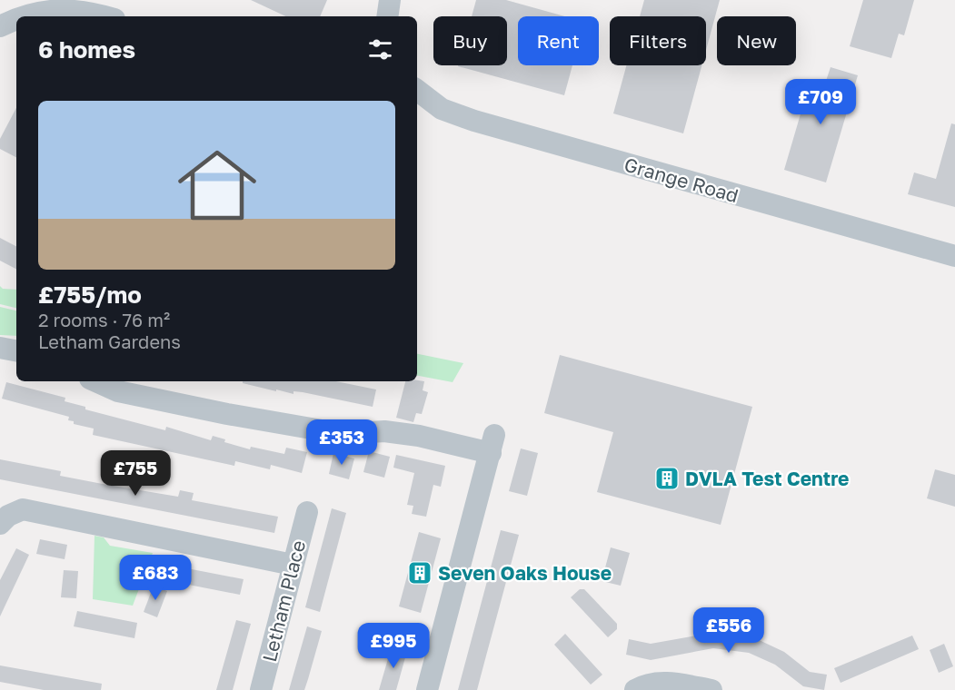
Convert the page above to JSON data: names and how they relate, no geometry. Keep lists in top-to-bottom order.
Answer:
{
  "streets": {
    "street": ["Grange Road", "Letham Place"]
  },
  "places": {
    "building": ["DVLA Test Centre", "Seven Oaks House"]
  },
  "page": {
    "chip": [
      "Buy",
      "Rent",
      "Filters",
      "New"
    ],
    "heading": "6 homes",
    "price": [
      "£709",
      "£353",
      "£755",
      "£683",
      "£556",
      "£995"
    ],
    "list": [
      {
        "name": "£755/mo",
        "note": "2 rooms · 76 m² · Letham Gardens"
      }
    ]
  }
}
